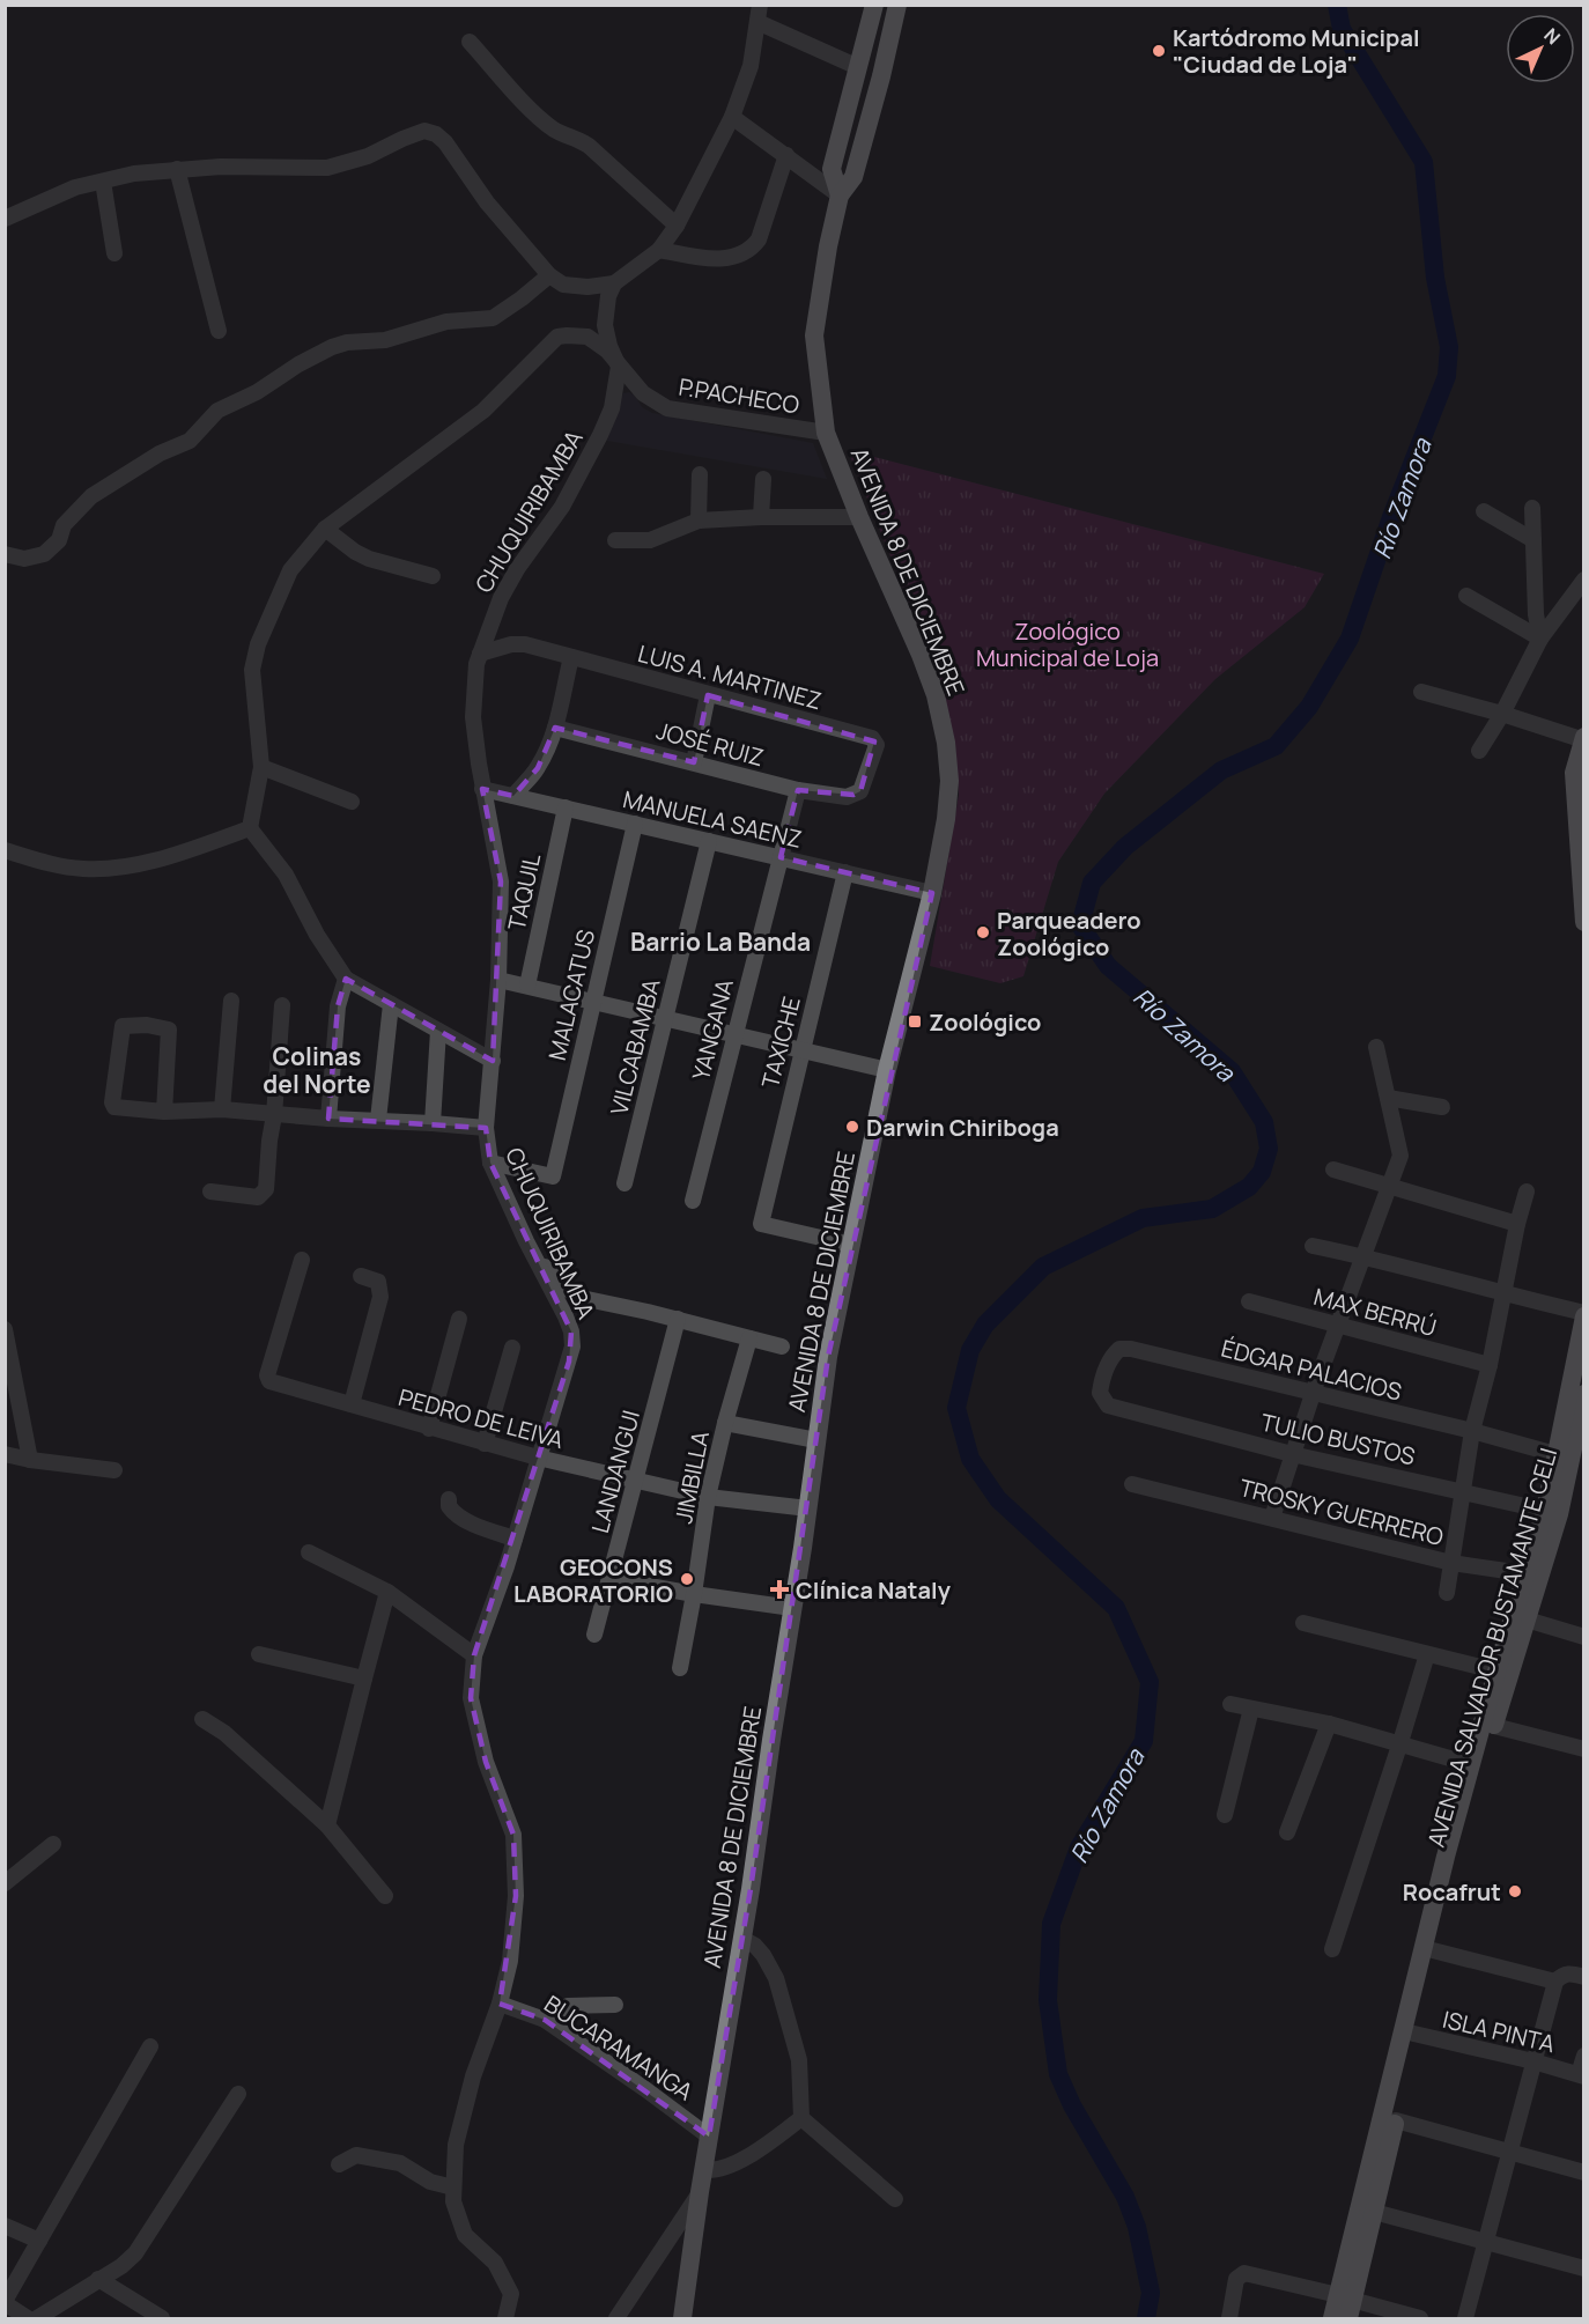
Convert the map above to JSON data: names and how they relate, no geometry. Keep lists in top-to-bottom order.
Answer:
{
  "streets": {
    "main road": ["AVENIDA 8 DE DICIEMBRE", "AVENIDA SALVADOR BUSTAMANTE CELI"],
    "street": [
      "P.PACHECO",
      "CHUQUIRIBAMBA",
      "LUIS A. MARTINEZ",
      "JOSÉ RUIZ",
      "MANUELA SAENZ",
      "TAQUIL",
      "MALACATUS",
      "YANGANA",
      "TAXICHE",
      "VILCABAMBA",
      "MAX BERRÚ",
      "ÉDGAR PALACIOS",
      "PEDRO DE LEIVA",
      "TULIO BUSTOS",
      "LANDANGUI",
      "JIMBILLA",
      "TROSKY GUERRERO",
      "ISLA PINTA",
      "BUCARAMANGA"
    ]
  },
  "crossings": [
    ["P.PACHECO", "CHUQUIRIBAMBA"],
    ["P.PACHECO", "AVENIDA 8 DE DICIEMBRE"],
    ["CHUQUIRIBAMBA", "LUIS A. MARTINEZ"],
    ["CHUQUIRIBAMBA", "MANUELA SAENZ"],
    ["CHUQUIRIBAMBA", "MALACATUS"],
    ["CHUQUIRIBAMBA", "PEDRO DE LEIVA"],
    ["CHUQUIRIBAMBA", "BUCARAMANGA"],
    ["AVENIDA 8 DE DICIEMBRE", "MANUELA SAENZ"],
    ["AVENIDA 8 DE DICIEMBRE", "TAXICHE"],
    ["AVENIDA 8 DE DICIEMBRE", "PEDRO DE LEIVA"],
    ["AVENIDA 8 DE DICIEMBRE", "BUCARAMANGA"],
    ["LUIS A. MARTINEZ", "JOSÉ RUIZ"],
    ["JOSÉ RUIZ", "YANGANA"],
    ["MANUELA SAENZ", "TAQUIL"],
    ["MANUELA SAENZ", "MALACATUS"],
    ["MANUELA SAENZ", "YANGANA"],
    ["MANUELA SAENZ", "TAXICHE"],
    ["MANUELA SAENZ", "VILCABAMBA"],
    ["ÉDGAR PALACIOS", "TULIO BUSTOS"],
    ["ÉDGAR PALACIOS", "AVENIDA SALVADOR BUSTAMANTE CELI"],
    ["PEDRO DE LEIVA", "LANDANGUI"],
    ["PEDRO DE LEIVA", "JIMBILLA"],
    ["TULIO BUSTOS", "AVENIDA SALVADOR BUSTAMANTE CELI"],
    ["TROSKY GUERRERO", "AVENIDA SALVADOR BUSTAMANTE CELI"],
    ["AVENIDA SALVADOR BUSTAMANTE CELI", "ISLA PINTA"]
  ],
  "districts": ["Barrio La Banda", "Colinas del Norte"],
  "water": ["Río Zamora"],
  "parks": ["Zoológico Municipal de Loja"],
  "places": {
    "other": [
      "Kartódromo Municipal \"Ciudad de Loja\"",
      "Parqueadero Zoológico",
      "Darwin Chiriboga",
      "GEOCONS LABORATORIO",
      "Rocafrut"
    ],
    "transit": ["Zoológico"],
    "health": ["Clínica Nataly"]
  },
  "north": "top right"
}
